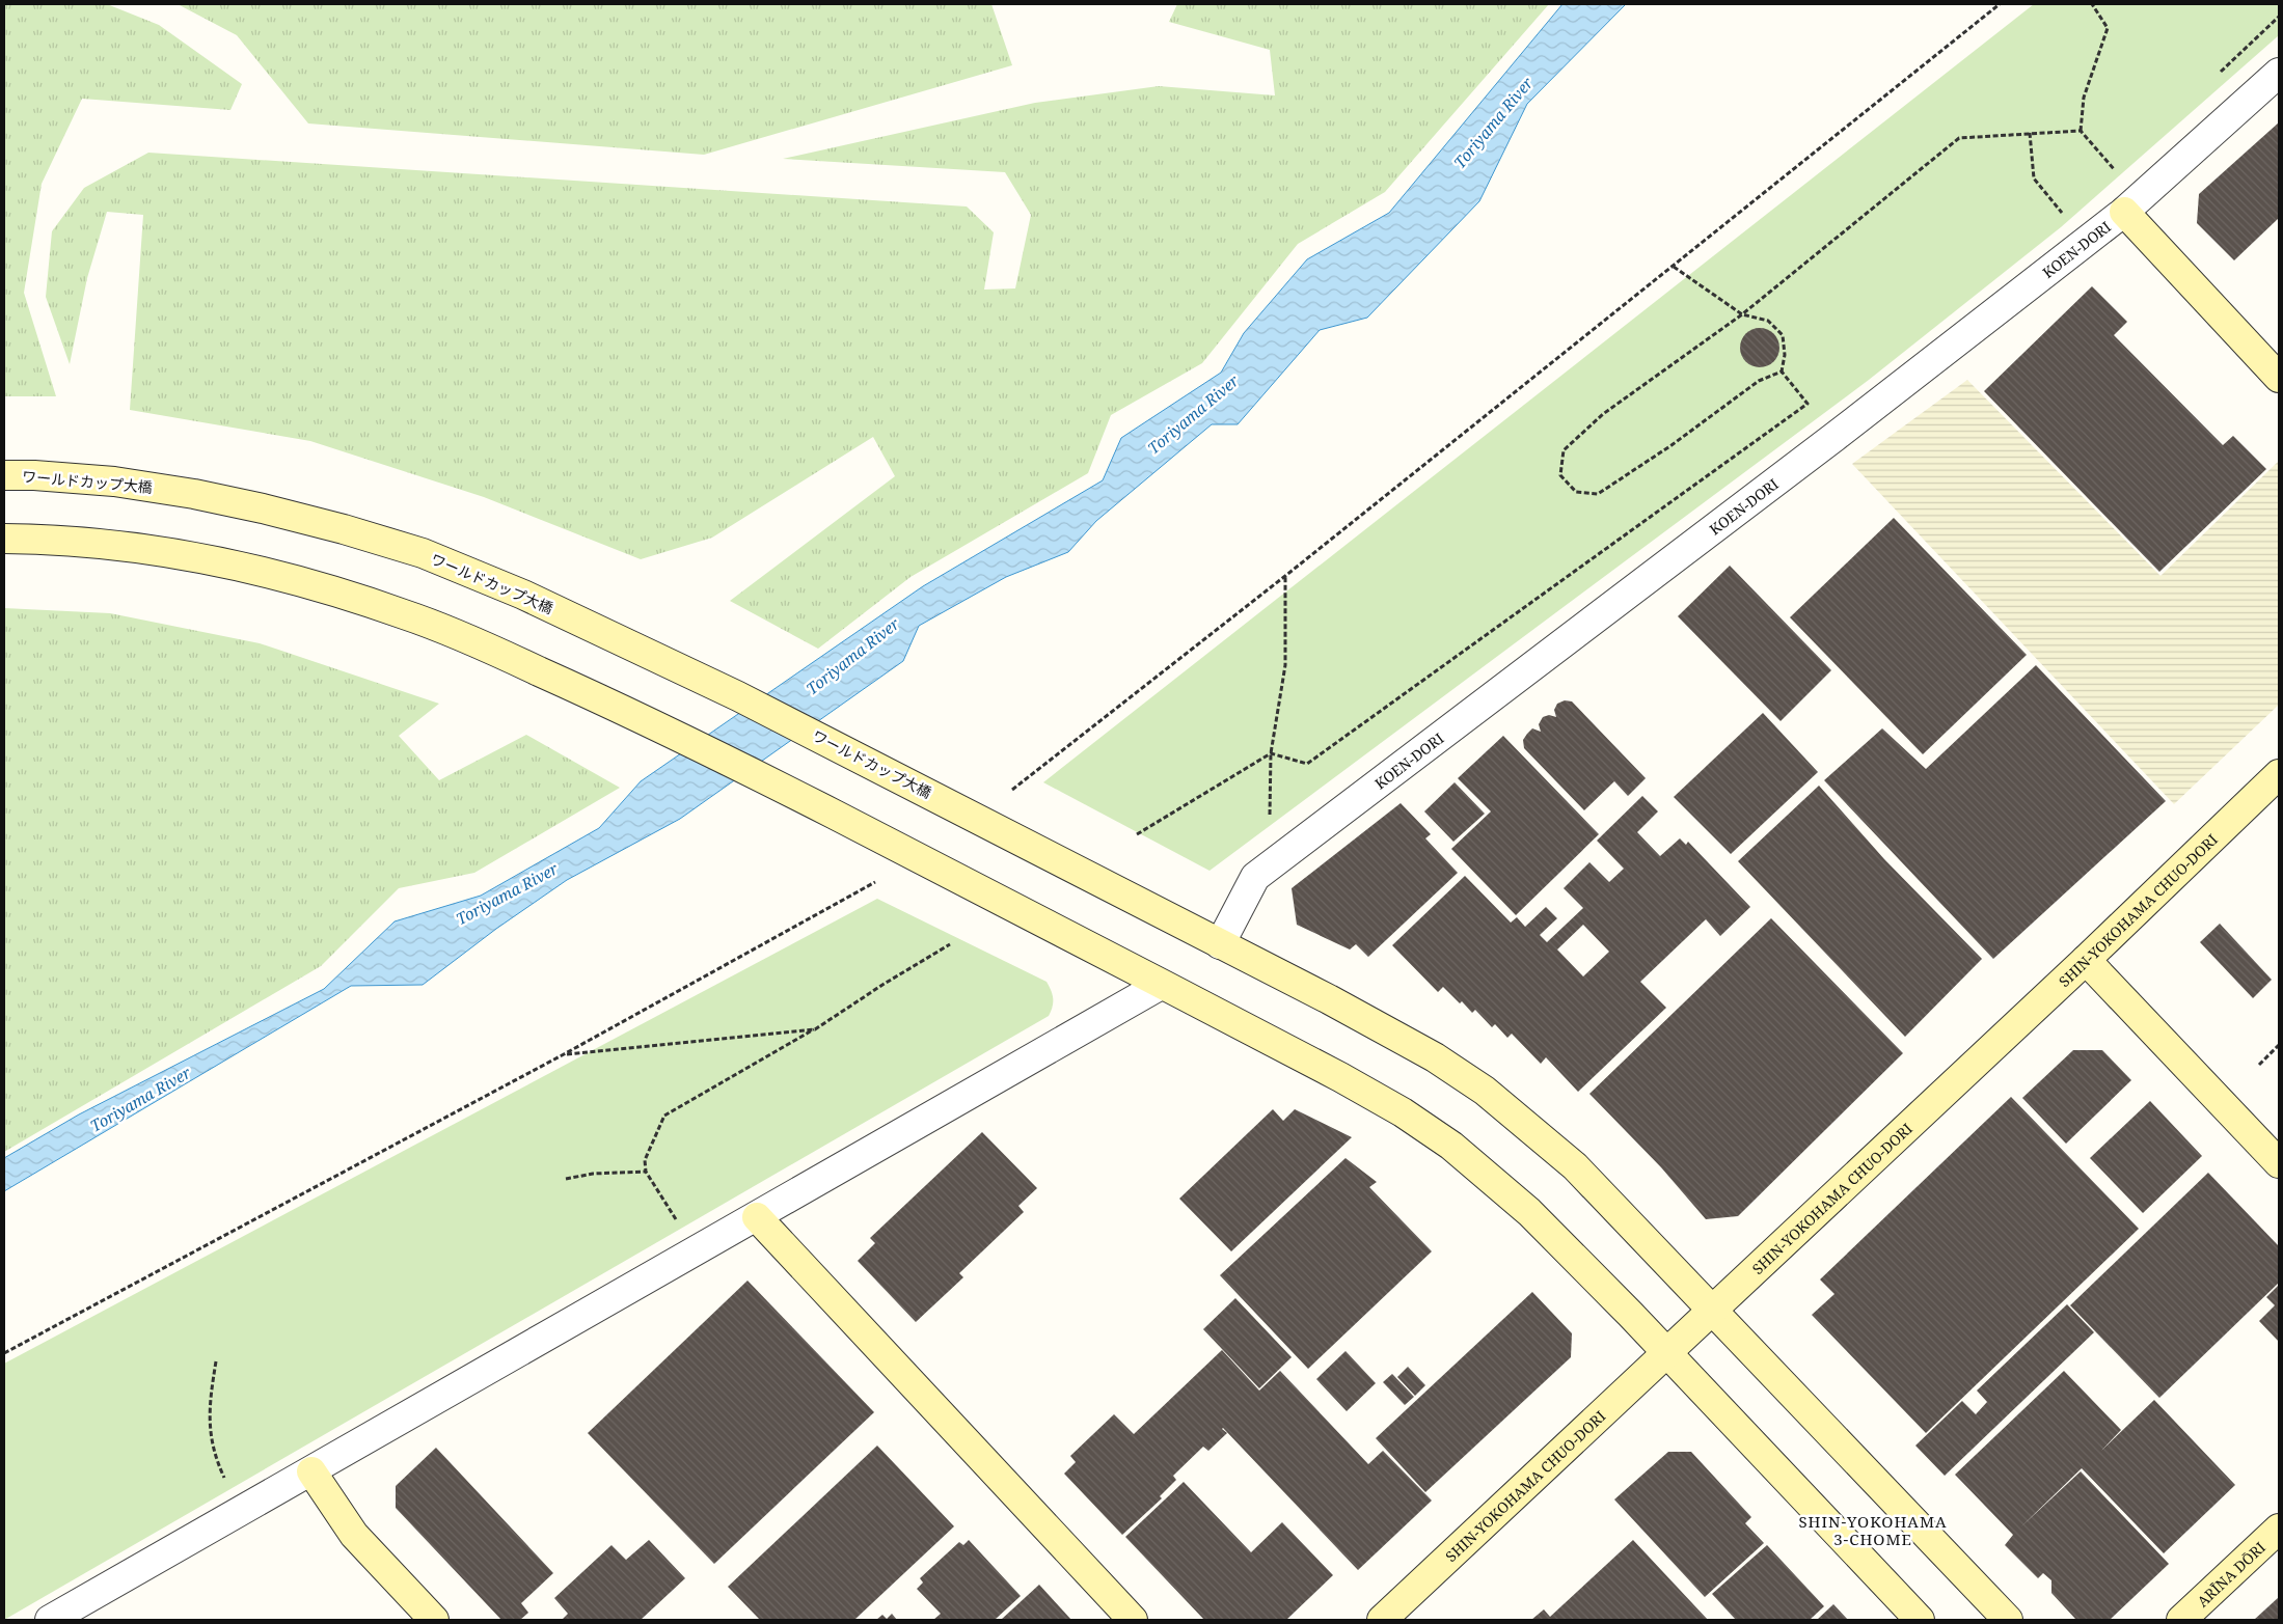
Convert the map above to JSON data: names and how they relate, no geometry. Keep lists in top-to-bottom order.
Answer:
{
  "streets": {
    "street": [
      "KOEN-DORI",
      "ワールドカップ大橋",
      "SHIN-YOKOHAMA CHUO-DORI",
      "ARĪNA DŌRI"
    ]
  },
  "crossings": [
    ["KOEN-DORI", "ワールドカップ大橋"],
    ["ワールドカップ大橋", "SHIN-YOKOHAMA CHUO-DORI"]
  ],
  "districts": ["SHIN-YOKOHAMA 3-CHOME"],
  "water": ["Toriyama River"]
}
